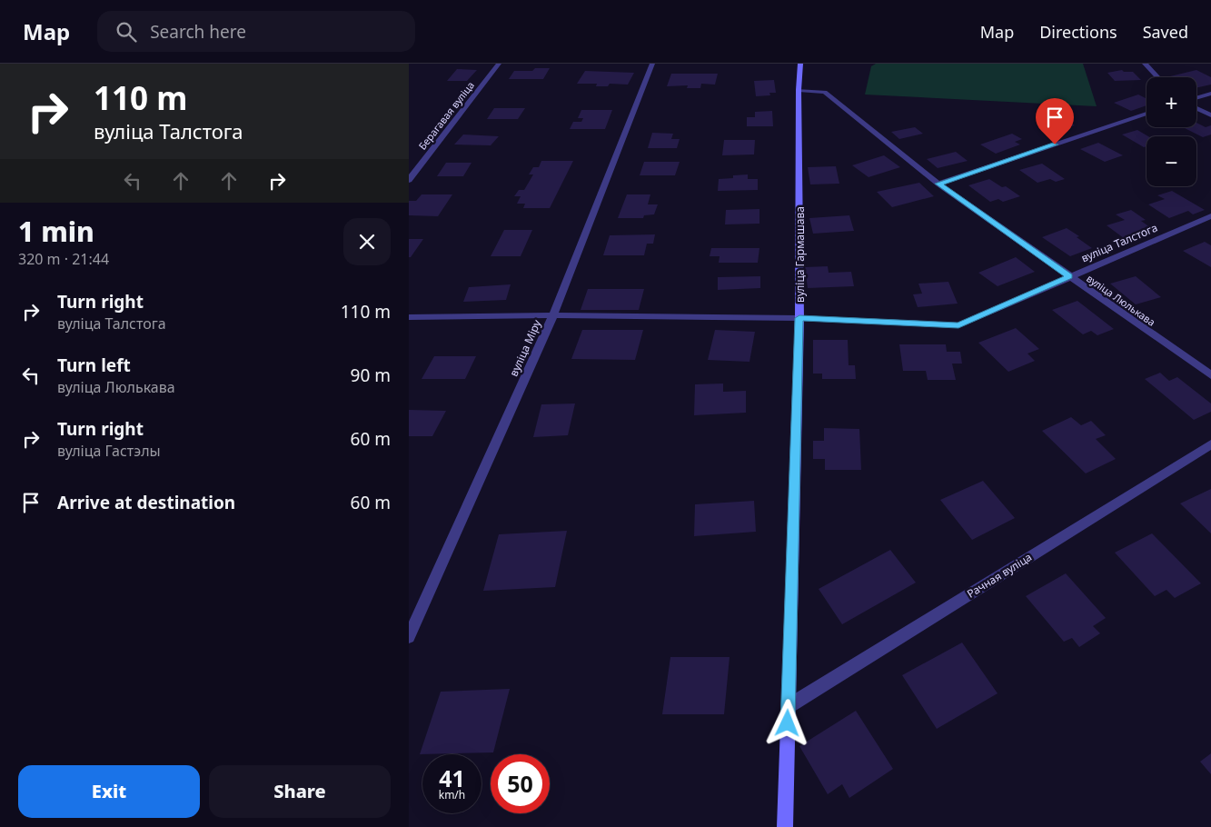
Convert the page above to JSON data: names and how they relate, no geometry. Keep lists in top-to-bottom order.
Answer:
{
  "streets": {
    "main road": ["вуліца Гармашава"],
    "street": [
      "Берагавая вуліца",
      "вуліца Талстога",
      "вуліца Люлькава",
      "вуліца Міру",
      "Рачная вуліца"
    ]
  },
  "crossings": [
    ["вуліца Талстога", "вуліца Гармашава"],
    ["вуліца Талстога", "вуліца Люлькава"],
    ["вуліца Талстога", "вуліца Міру"],
    ["вуліца Гармашава", "вуліца Люлькава"],
    ["вуліца Гармашава", "Рачная вуліца"]
  ],
  "page": {
    "header": "Map",
    "search": "Search here",
    "nav": ["Map", "Directions", "Saved"],
    "turn": ["110 m", "вуліца Талстога"],
    "map_buttons": ["+", "−"],
    "heading": ["1 min", "320 m · 21:44"],
    "list": [
      {
        "name": "Turn right",
        "note": "вуліца Талстога",
        "value": "110 m"
      },
      {
        "name": "Turn left",
        "note": "вуліца Люлькава",
        "value": "90 m"
      },
      {
        "name": "Turn right",
        "note": "вуліца Гастэлы",
        "value": "60 m"
      },
      {
        "name": "Arrive at destination",
        "value": "60 m"
      }
    ],
    "speed": "41 km/h",
    "limit": "50",
    "buttons": ["Exit", "Share"]
  }
}
